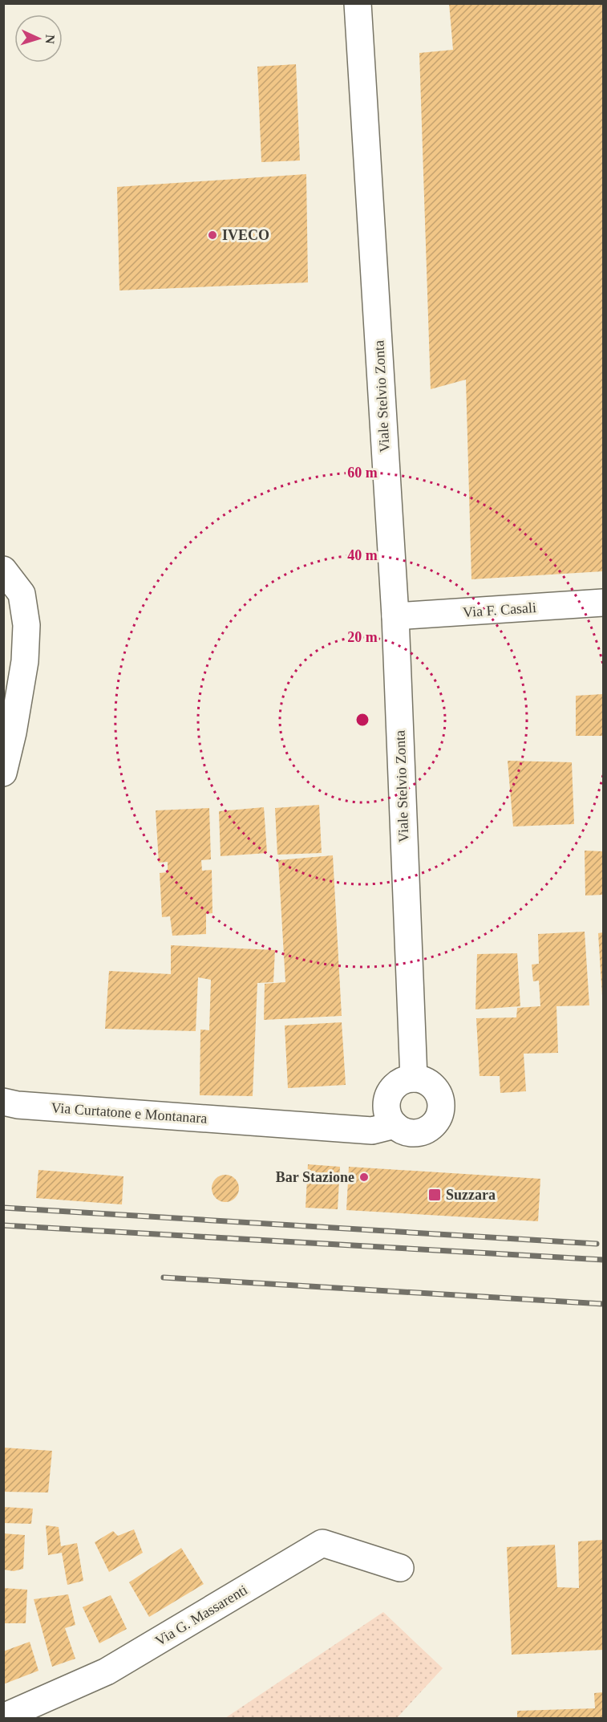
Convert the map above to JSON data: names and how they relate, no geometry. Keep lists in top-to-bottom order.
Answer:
{
  "streets": {
    "street": [
      "Viale Stelvio Zonta",
      "Via F. Casali",
      "Via Curtatone e Montanara",
      "Via G. Massarenti"
    ]
  },
  "crossings": [
    ["Viale Stelvio Zonta", "Via F. Casali"],
    ["Viale Stelvio Zonta", "Via Curtatone e Montanara"]
  ],
  "places": {
    "other": ["IVECO", "Bar Stazione"],
    "transit": ["Suzzara"]
  },
  "north": "right",
  "rings": ["60 m", "40 m", "20 m"]
}
